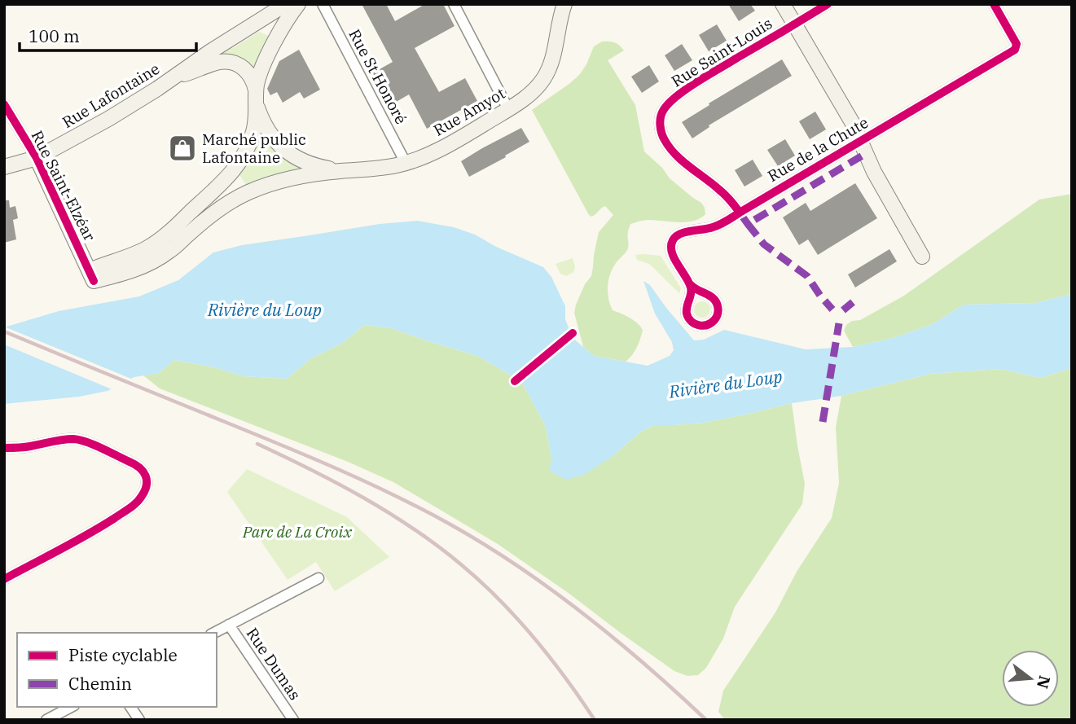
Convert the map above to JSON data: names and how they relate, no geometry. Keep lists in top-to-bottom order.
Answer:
{
  "streets": {
    "main road": ["Rue Lafontaine", "Rue Amyot", "Rue Saint-Elzéar"],
    "street": [
      "Rue Saint-Louis",
      "Rue St Honoré",
      "Rue de la Chute",
      "Rue Dumas"
    ]
  },
  "crossings": [
    ["Rue Saint-Louis", "Rue de la Chute"],
    ["Rue St Honoré", "Rue Amyot"],
    ["Rue Lafontaine", "Rue Saint-Elzéar"]
  ],
  "water": ["Rivière du Loup"],
  "parks": ["Parc de La Croix"],
  "places": {
    "shop": ["Marché public Lafontaine"]
  },
  "legend": ["Piste cyclable", "Chemin"],
  "scale_bar": "100 m",
  "north": "right"
}
